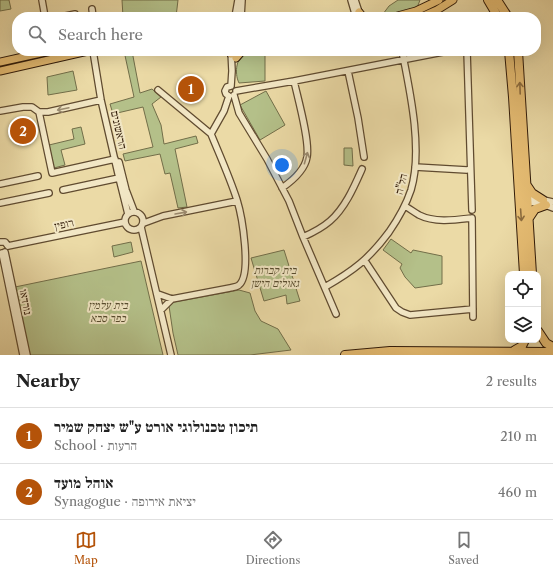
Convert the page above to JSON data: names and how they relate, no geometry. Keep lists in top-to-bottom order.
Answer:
{
  "streets": {
    "street": [
      "הראשונים",
      "הל\"ה",
      "רופין",
      "נורדאו"
    ]
  },
  "crossings": [
    ["הראשונים", "רופין"]
  ],
  "parks": ["בית קברות גאולים הישן", "בית עלמין כפר סבא"],
  "page": {
    "search": "Search here",
    "pins": ["1", "2"],
    "heading": ["Nearby", "2 results"],
    "list": [
      {
        "mark": "1",
        "name": "תיכון טכנולוגי אורט ע\"ש יצחק שמיר",
        "note": "School · הרעות",
        "value": "210 m"
      },
      {
        "mark": "2",
        "name": "אוהל מועד",
        "note": "Synagogue · יציאת אירופה",
        "value": "460 m"
      }
    ],
    "nav": ["Map", "Directions", "Saved"]
  }
}
